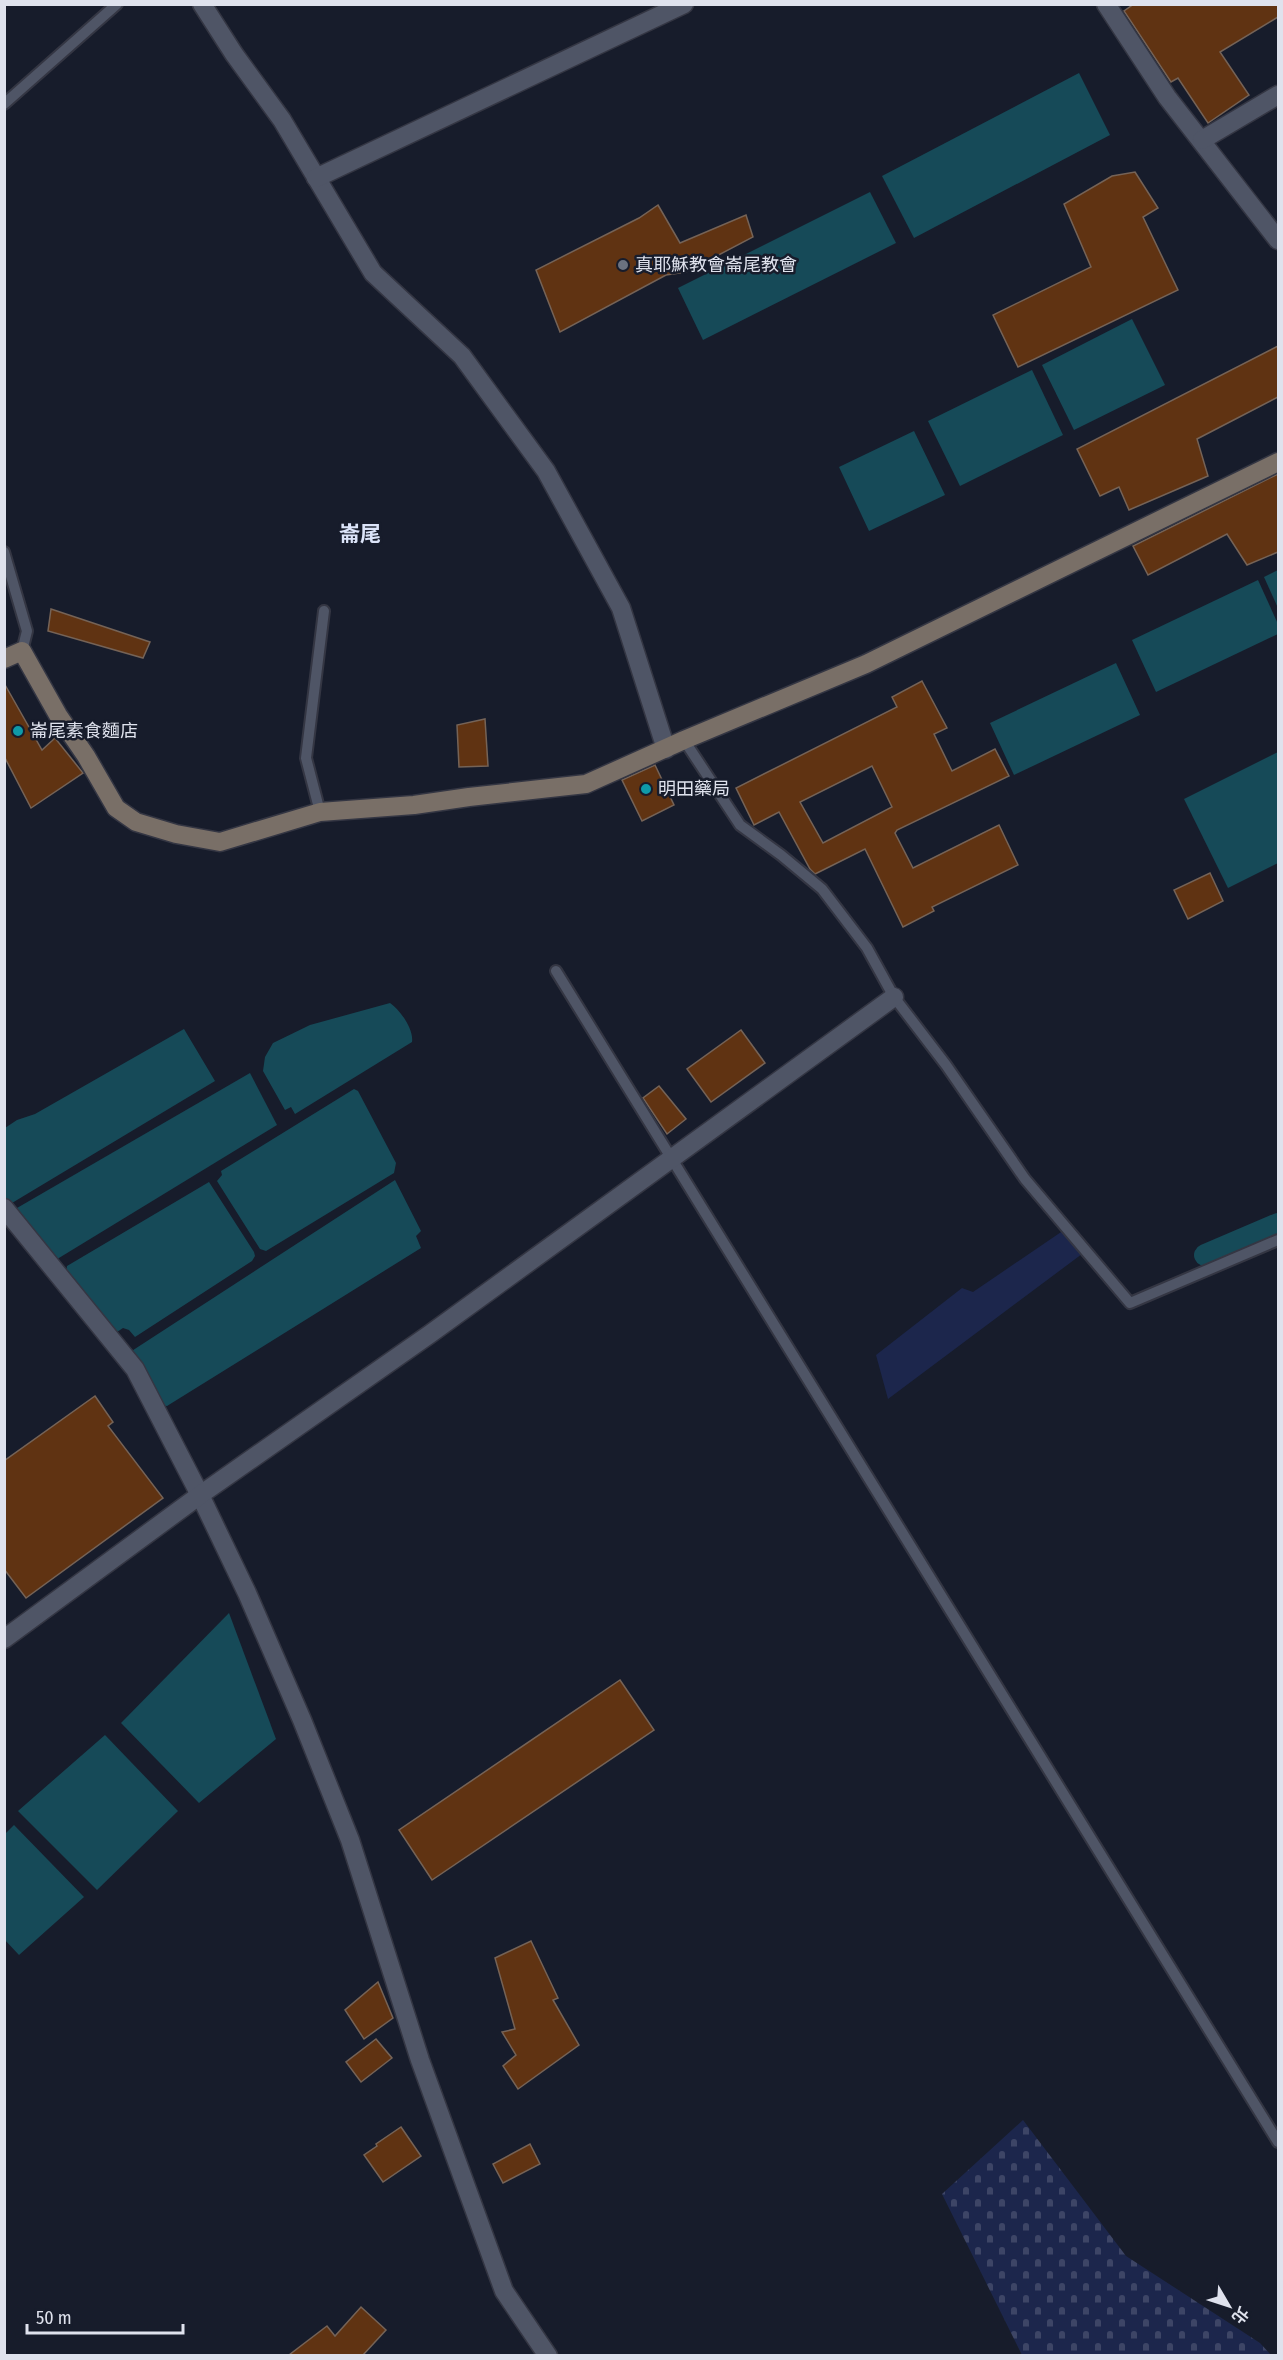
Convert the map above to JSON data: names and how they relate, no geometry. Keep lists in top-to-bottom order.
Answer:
{
  "districts": ["崙尾"],
  "places": ["真耶穌教會崙尾教會", "崙尾素食麵店", "明田藥局"],
  "scale_bar": "50 m",
  "north": "bottom right"
}
